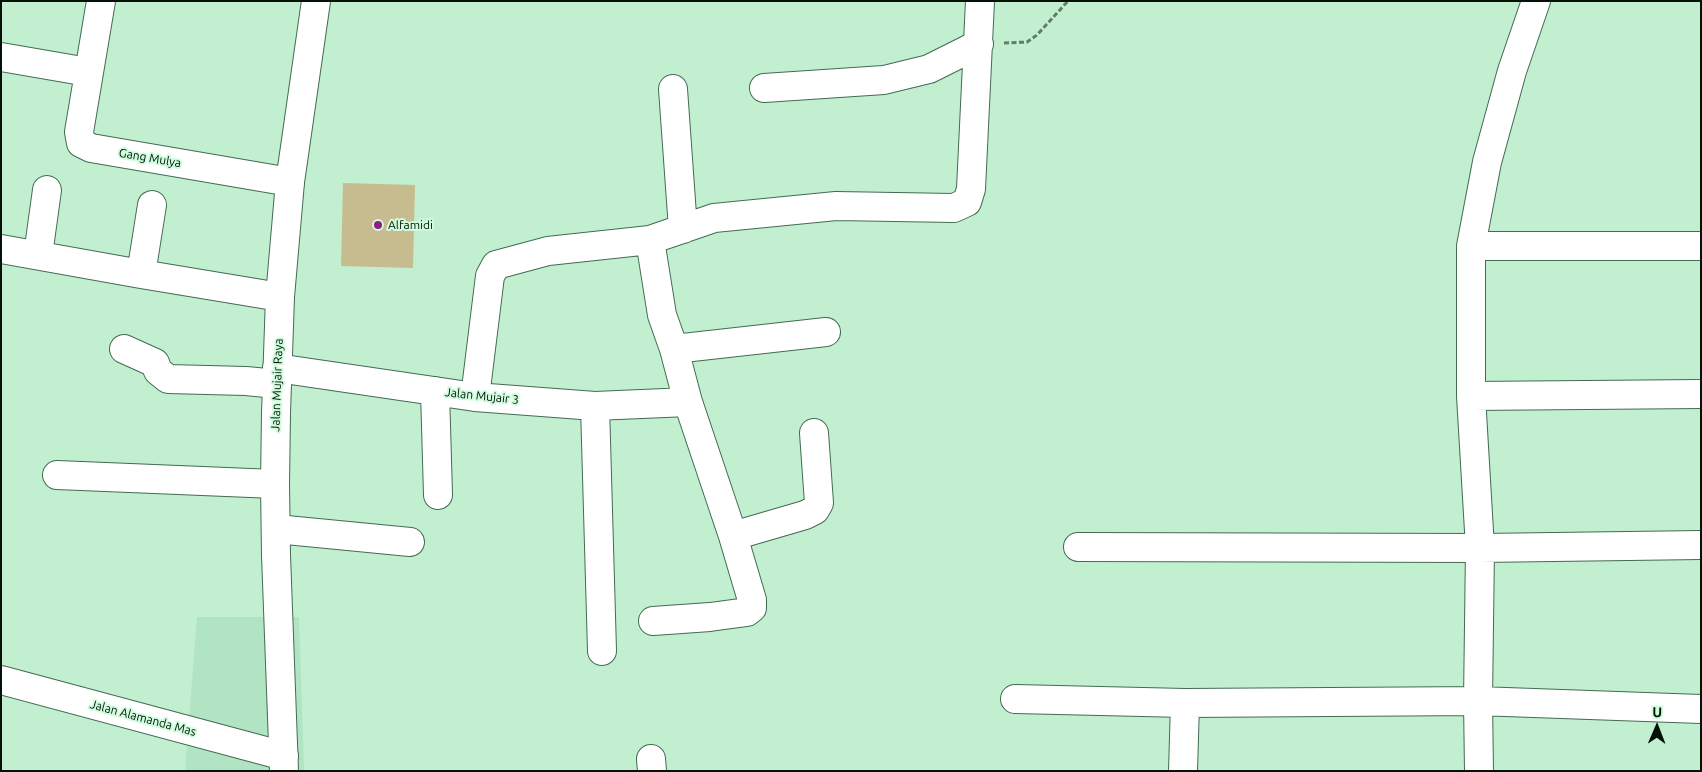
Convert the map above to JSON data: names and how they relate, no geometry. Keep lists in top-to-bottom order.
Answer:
{
  "streets": {
    "street": [
      "Gang Mulya",
      "Jalan Mujair Raya",
      "Jalan Mujair 3",
      "Jalan Alamanda Mas"
    ]
  },
  "crossings": [
    ["Gang Mulya", "Jalan Mujair Raya"],
    ["Jalan Mujair Raya", "Jalan Mujair 3"],
    ["Jalan Mujair Raya", "Jalan Alamanda Mas"]
  ],
  "places": ["Alfamidi"],
  "north": "top"
}
